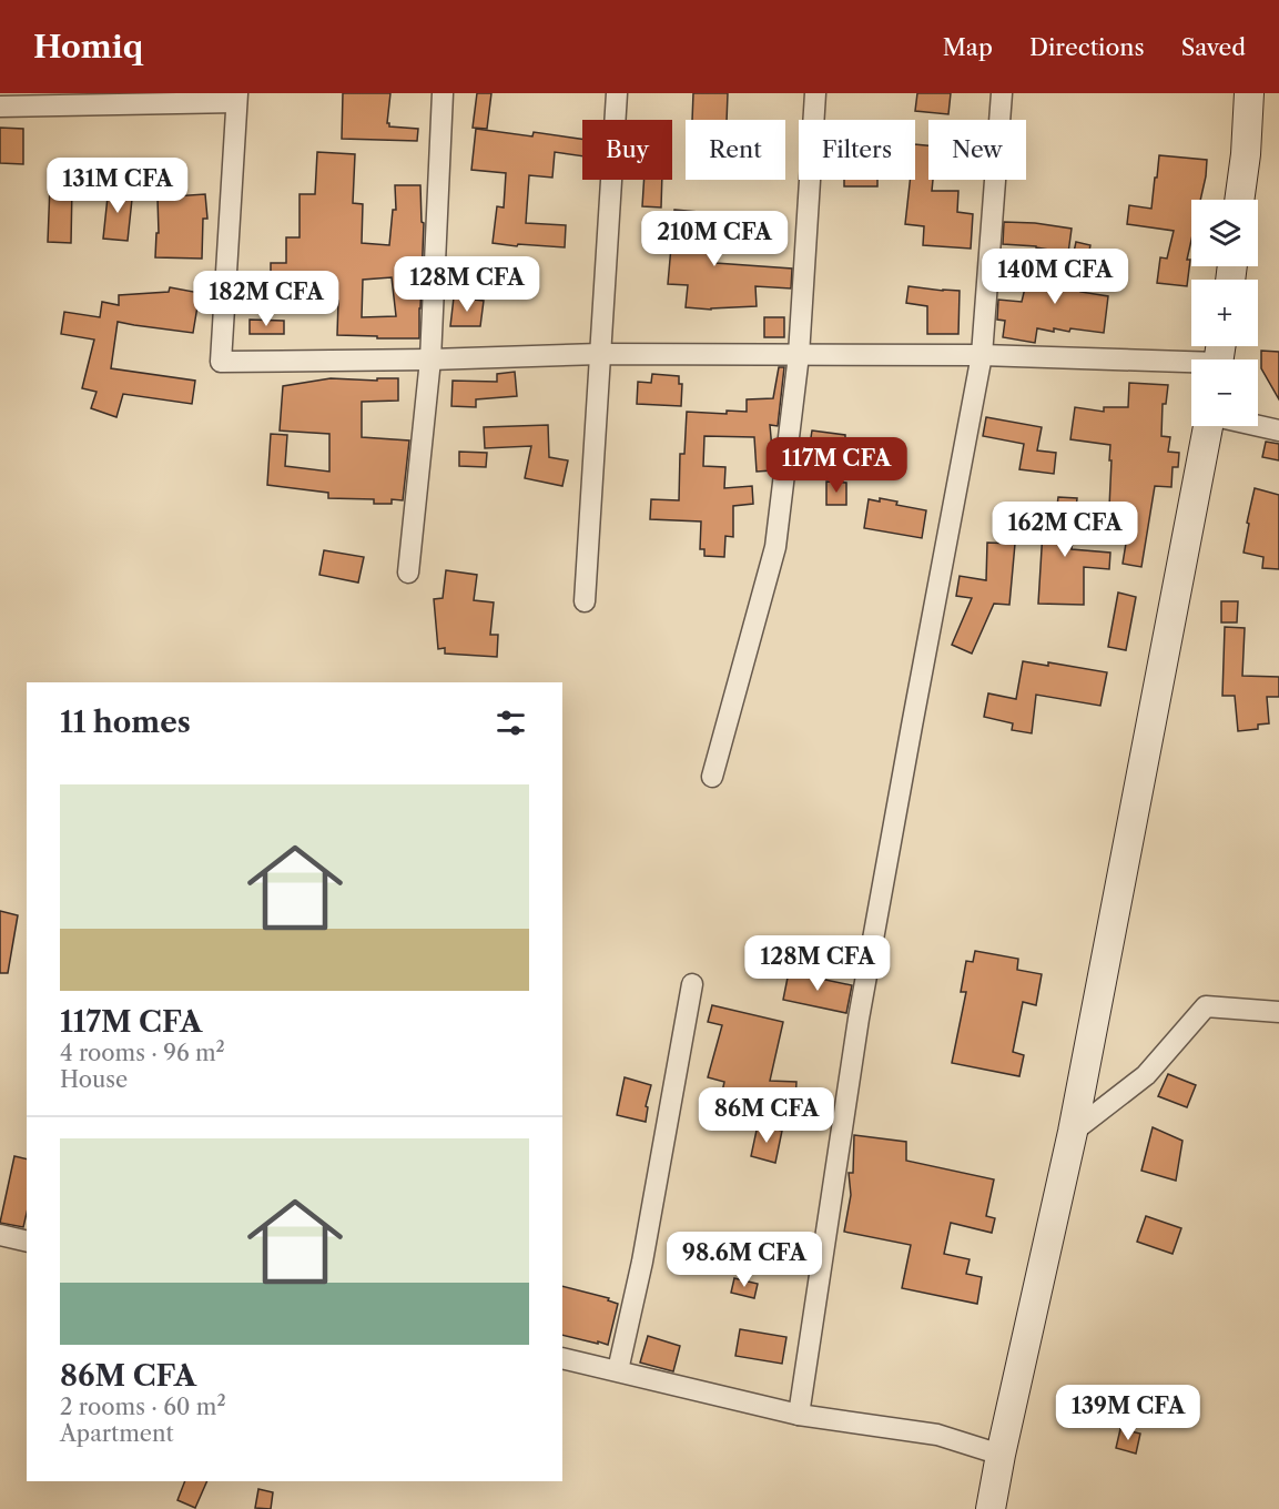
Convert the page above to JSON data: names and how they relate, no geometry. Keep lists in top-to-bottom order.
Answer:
{
  "page": {
    "header": "Homiq",
    "nav": ["Map", "Directions", "Saved"],
    "chip": [
      "Buy",
      "Rent",
      "Filters",
      "New"
    ],
    "price": [
      "131M CFA",
      "210M CFA",
      "140M CFA",
      "128M CFA",
      "182M CFA",
      "117M CFA",
      "162M CFA",
      "128M CFA",
      "86M CFA",
      "98.6M CFA",
      "139M CFA"
    ],
    "map_buttons": ["+", "−"],
    "heading": "11 homes",
    "list": [
      {
        "name": "117M CFA",
        "note": "4 rooms · 96 m² · House"
      },
      {
        "name": "86M CFA",
        "note": "2 rooms · 60 m² · Apartment"
      }
    ]
  }
}
